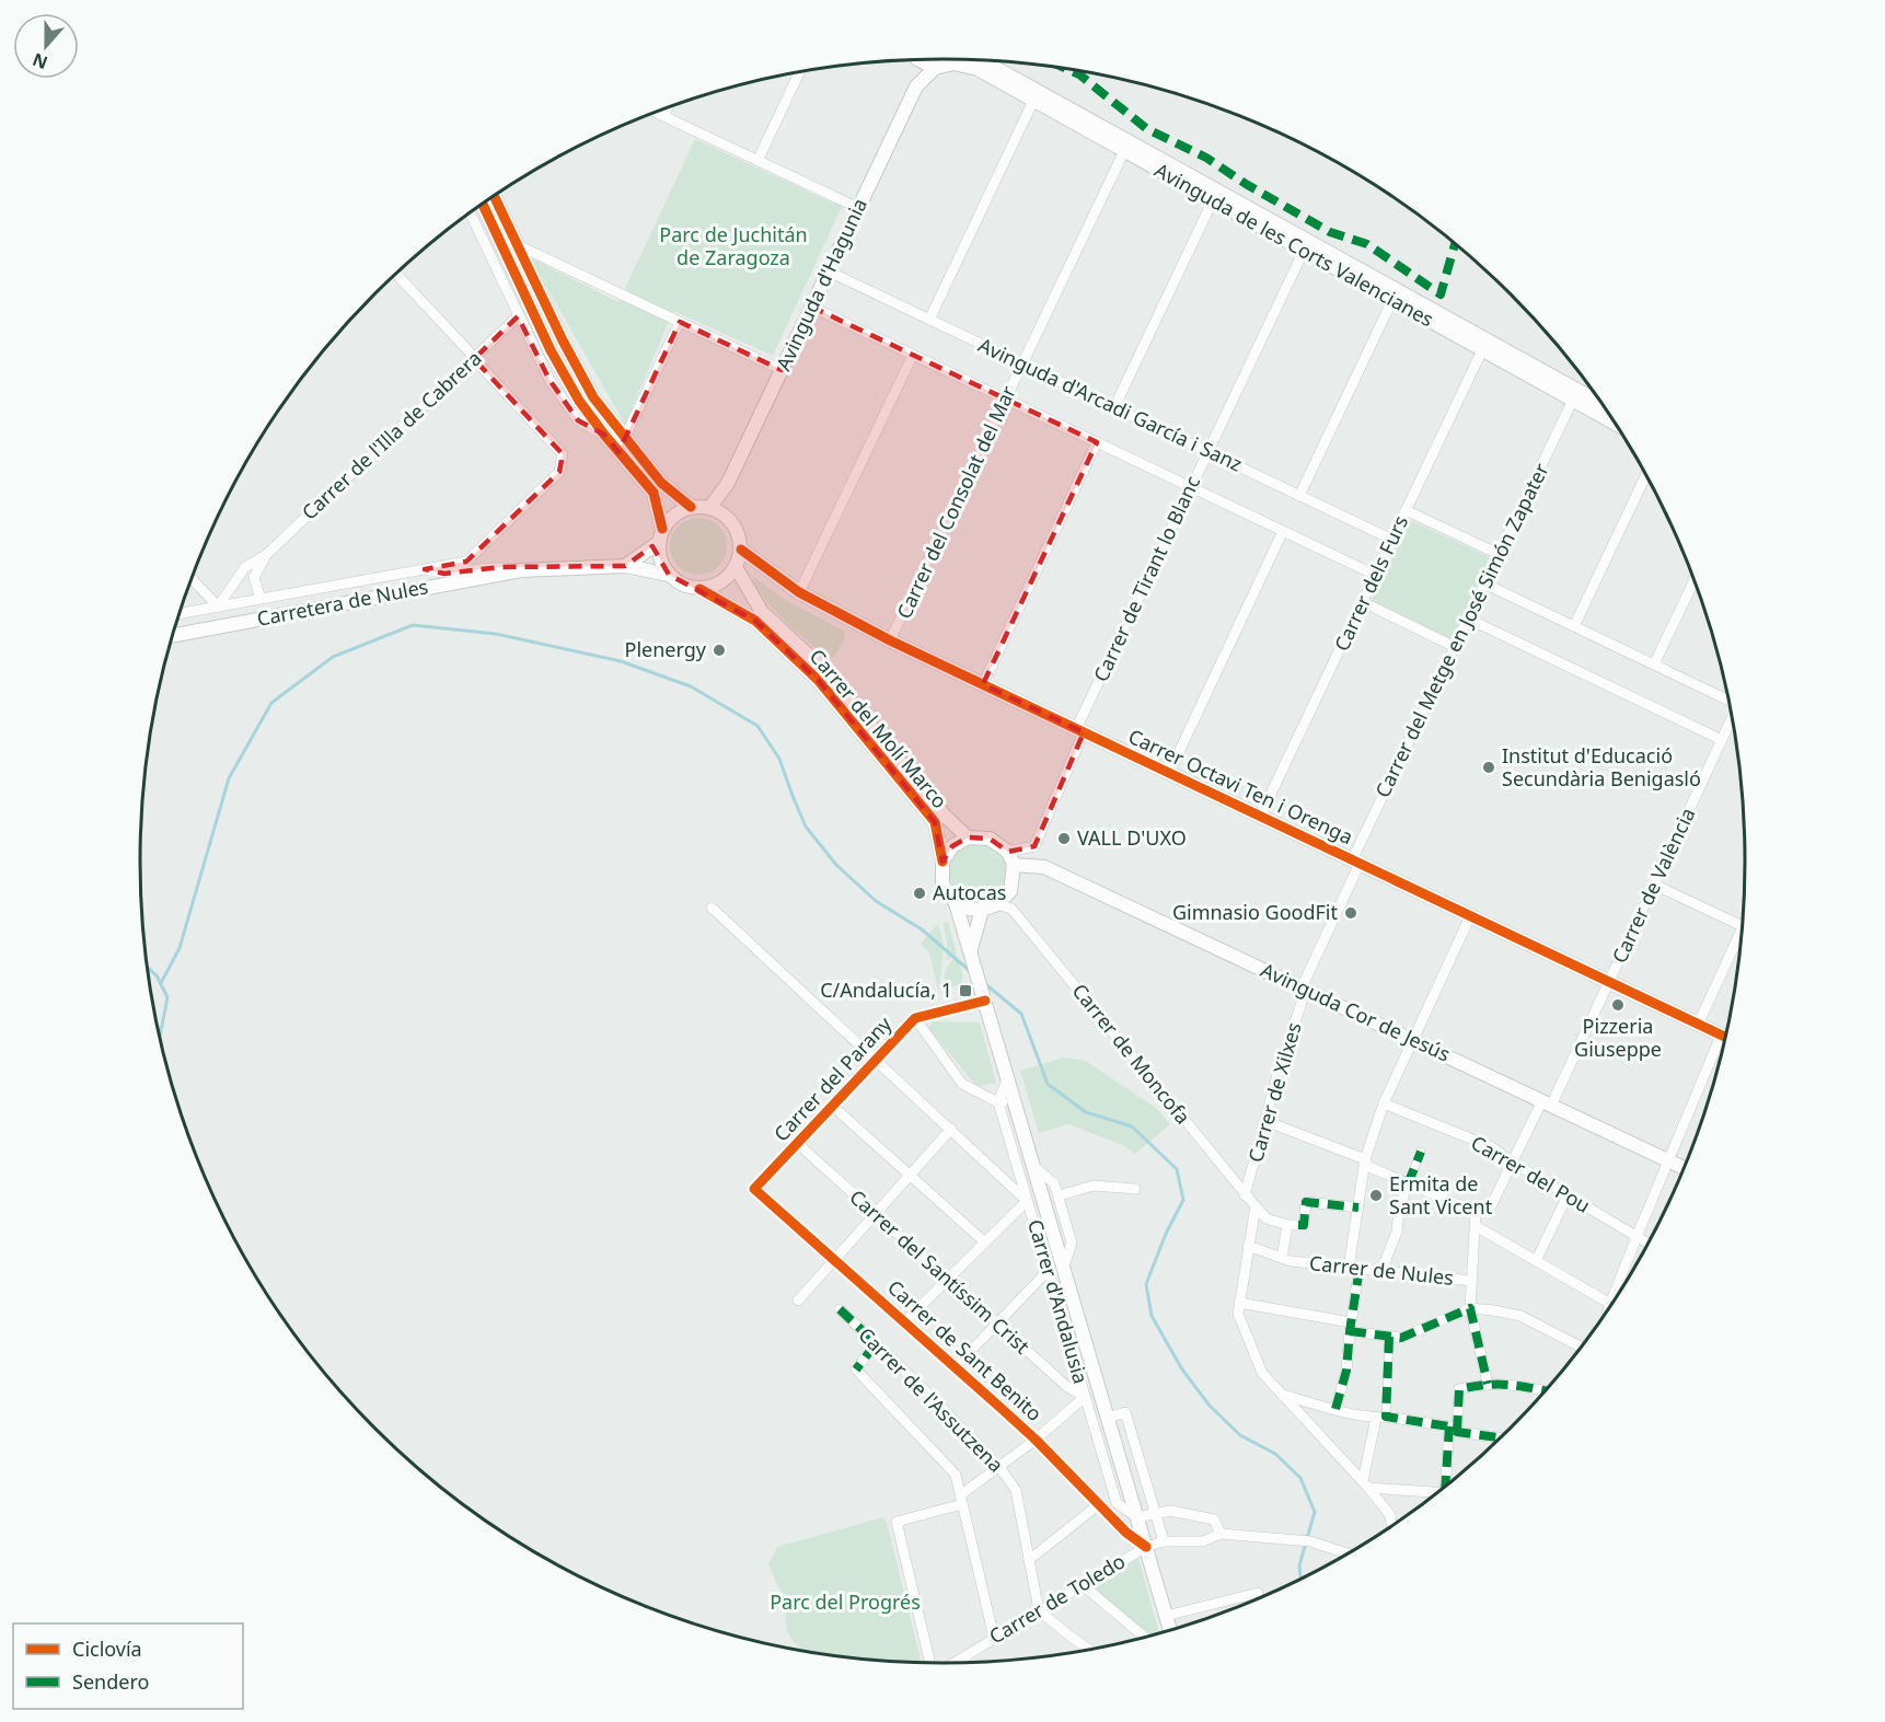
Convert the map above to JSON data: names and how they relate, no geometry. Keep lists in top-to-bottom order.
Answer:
{
  "streets": {
    "street": [
      "Avinguda de les Corts Valencianes",
      "Avinguda d'Hagunia",
      "Avinguda d'Arcadi García i Sanz",
      "Carrer de l'Illa de Cabrera",
      "Carrer del Consolat del Mar",
      "Carrer de Tirant lo Blanc",
      "Carrer dels Furs",
      "Carretera de Nules",
      "Carrer del Metge en José Simón Zapater",
      "Carrer del Molí Marco",
      "Carrer Octavi Ten i Orenga",
      "Carrer de València",
      "Avinguda Cor de Jesús",
      "Carrer de Moncofa",
      "Carrer del Parany",
      "Carrer de Xilxes",
      "Carrer del Pou",
      "Carrer de Nules",
      "Carrer del Santíssim Crist",
      "Carrer d'Andalusia",
      "Carrer de Sant Benito",
      "Carrer de l'Assutzena",
      "Carrer de Toledo"
    ]
  },
  "crossings": [
    ["Avinguda de les Corts Valencianes", "Carrer del Consolat del Mar"],
    ["Avinguda de les Corts Valencianes", "Carrer de Tirant lo Blanc"],
    ["Avinguda de les Corts Valencianes", "Carrer dels Furs"],
    ["Avinguda de les Corts Valencianes", "Carrer del Metge en José Simón Zapater"],
    ["Avinguda d'Hagunia", "Avinguda d'Arcadi García i Sanz"],
    ["Avinguda d'Hagunia", "Carretera de Nules"],
    ["Avinguda d'Hagunia", "Carrer del Molí Marco"],
    ["Avinguda d'Hagunia", "Carrer Octavi Ten i Orenga"],
    ["Avinguda d'Arcadi García i Sanz", "Carrer del Consolat del Mar"],
    ["Avinguda d'Arcadi García i Sanz", "Carrer de Tirant lo Blanc"],
    ["Avinguda d'Arcadi García i Sanz", "Carrer dels Furs"],
    ["Carrer de l'Illa de Cabrera", "Carretera de Nules"],
    ["Carrer del Consolat del Mar", "Carrer Octavi Ten i Orenga"],
    ["Carrer de Tirant lo Blanc", "Carrer Octavi Ten i Orenga"],
    ["Carrer dels Furs", "Carrer Octavi Ten i Orenga"],
    ["Carretera de Nules", "Carrer del Molí Marco"],
    ["Carretera de Nules", "Carrer Octavi Ten i Orenga"],
    ["Carrer del Metge en José Simón Zapater", "Carrer Octavi Ten i Orenga"],
    ["Carrer del Metge en José Simón Zapater", "Carrer de Xilxes"],
    ["Carrer del Molí Marco", "Carrer Octavi Ten i Orenga"],
    ["Carrer del Molí Marco", "Avinguda Cor de Jesús"],
    ["Carrer del Molí Marco", "Carrer d'Andalusia"],
    ["Carrer Octavi Ten i Orenga", "Carrer de València"],
    ["Carrer Octavi Ten i Orenga", "Carrer de Xilxes"],
    ["Carrer de València", "Avinguda Cor de Jesús"],
    ["Carrer de València", "Carrer del Pou"],
    ["Avinguda Cor de Jesús", "Carrer de Xilxes"],
    ["Avinguda Cor de Jesús", "Carrer d'Andalusia"],
    ["Carrer de Moncofa", "Carrer de Xilxes"],
    ["Carrer del Parany", "Carrer del Santíssim Crist"],
    ["Carrer del Parany", "Carrer d'Andalusia"],
    ["Carrer del Parany", "Carrer de Sant Benito"],
    ["Carrer de Xilxes", "Carrer de Nules"],
    ["Carrer del Santíssim Crist", "Carrer d'Andalusia"],
    ["Carrer d'Andalusia", "Carrer de Sant Benito"],
    ["Carrer d'Andalusia", "Carrer de Toledo"],
    ["Carrer de Sant Benito", "Carrer de Toledo"],
    ["Carrer de l'Assutzena", "Carrer de Toledo"]
  ],
  "parks": ["Parc de Juchitán de Zaragoza", "Parc del Progrés"],
  "places": {
    "other": [
      "Plenergy",
      "Institut d'Educació Secundària Benigasló",
      "VALL D'UXO",
      "Autocas",
      "Gimnasio GoodFit",
      "Pizzeria Giuseppe",
      "Ermita de Sant Vicent"
    ],
    "transit": ["C/Andalucía, 1"]
  },
  "legend": ["Ciclovía", "Sendero"],
  "north": "bottom"
}
